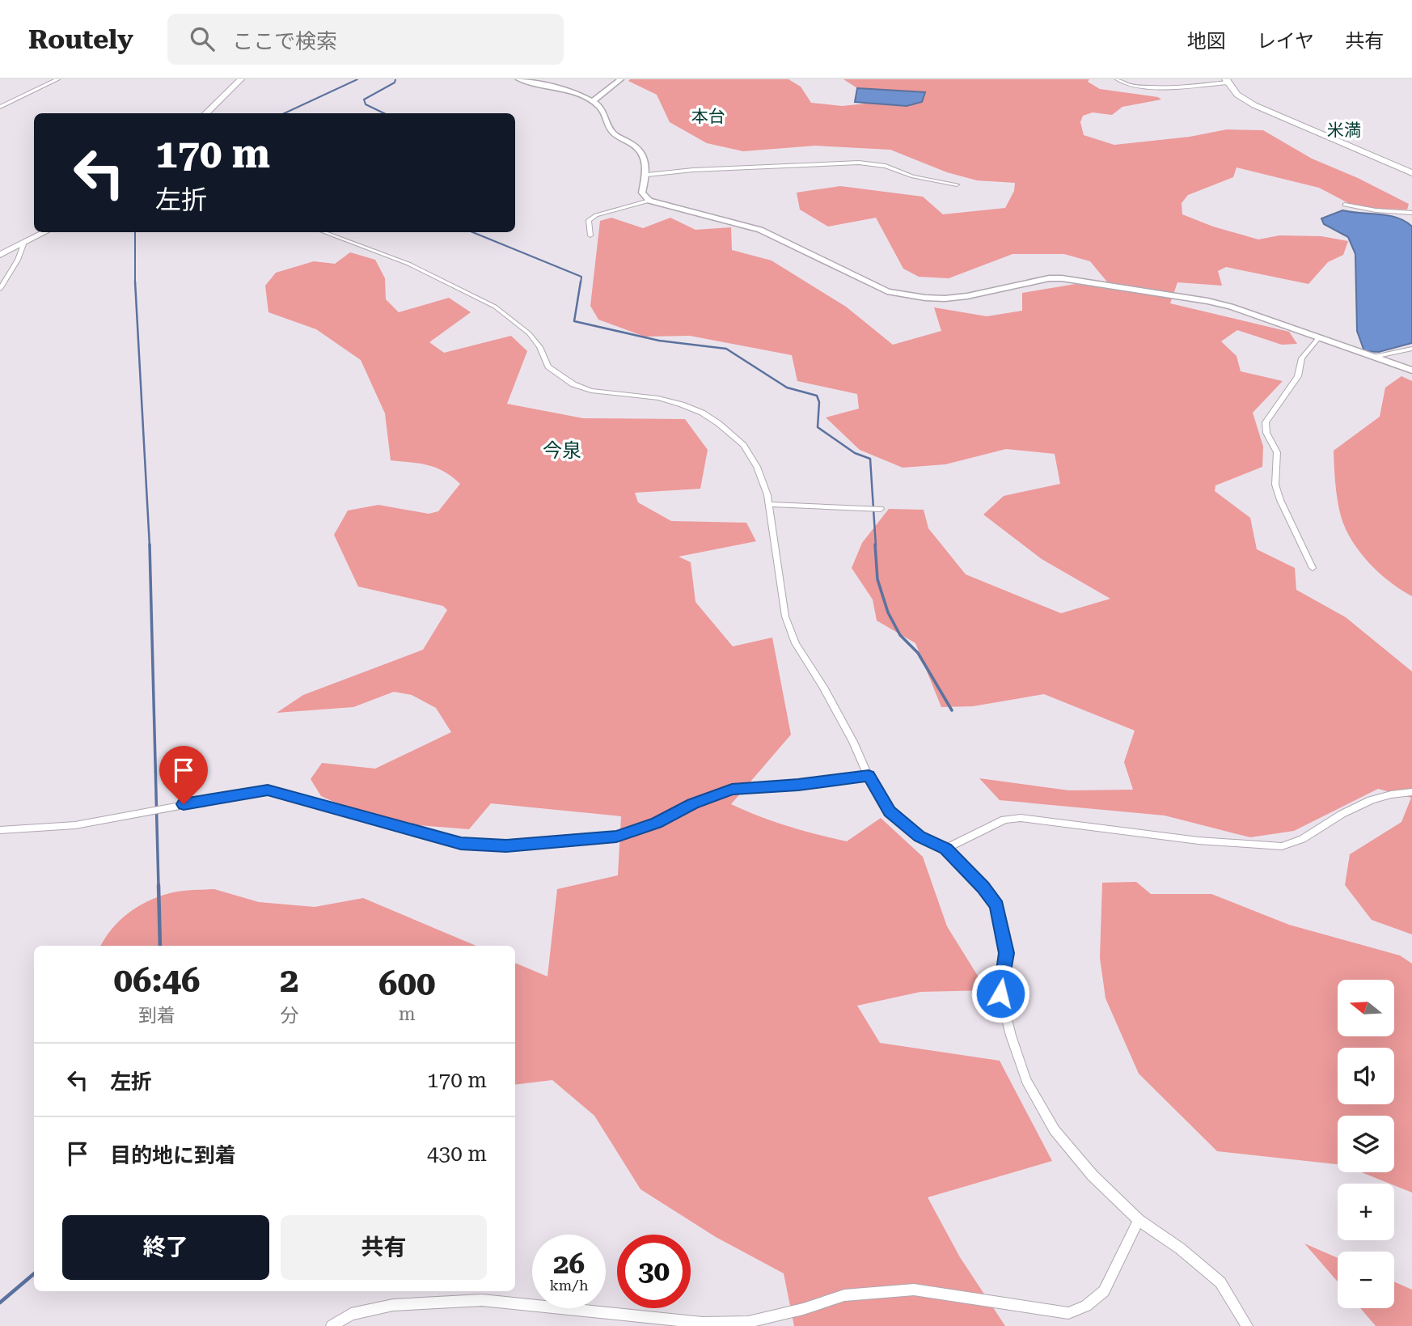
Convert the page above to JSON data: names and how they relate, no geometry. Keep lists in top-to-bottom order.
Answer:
{
  "districts": ["本台", "米満", "今泉"],
  "north": "left",
  "page": {
    "header": "Routely",
    "search": "ここで検索",
    "nav": ["地図", "レイヤ", "共有"],
    "turn": ["170 m", "左折"],
    "eta": [
      "06:46",
      "到着",
      "2",
      "分",
      "600",
      "m"
    ],
    "map_buttons": ["+", "−"],
    "list": [
      {
        "name": "左折",
        "value": "170 m"
      },
      {
        "name": "目的地に到着",
        "value": "430 m"
      }
    ],
    "buttons": ["終了", "共有"],
    "speed": "26 km/h",
    "limit": "30"
  }
}
